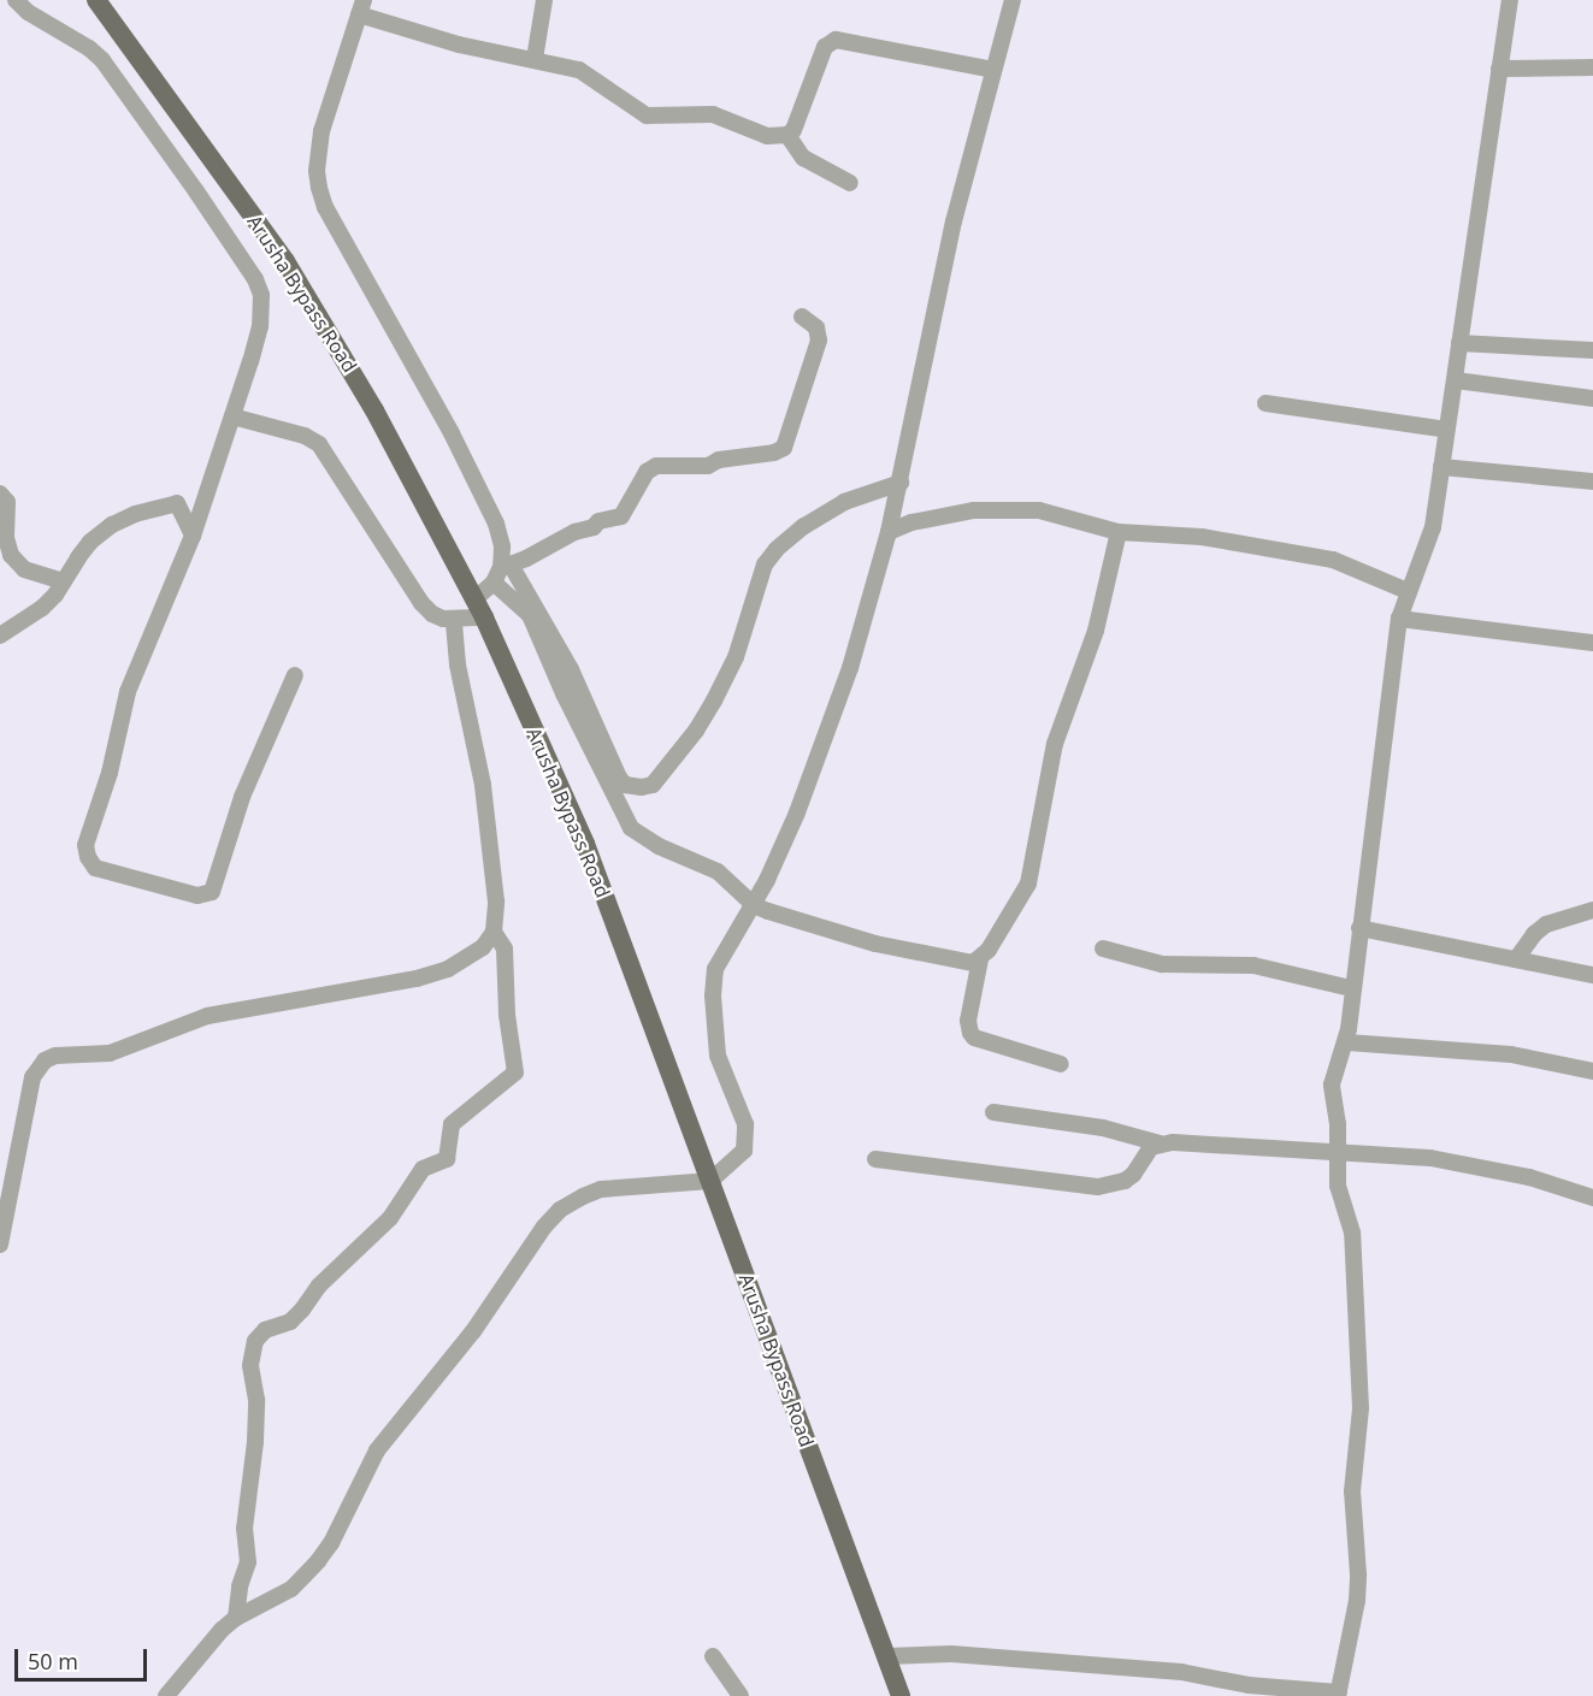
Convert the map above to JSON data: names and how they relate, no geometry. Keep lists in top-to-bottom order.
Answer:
{
  "streets": {
    "main road": ["Arusha Bypass Road"]
  },
  "scale_bar": "50 m"
}
